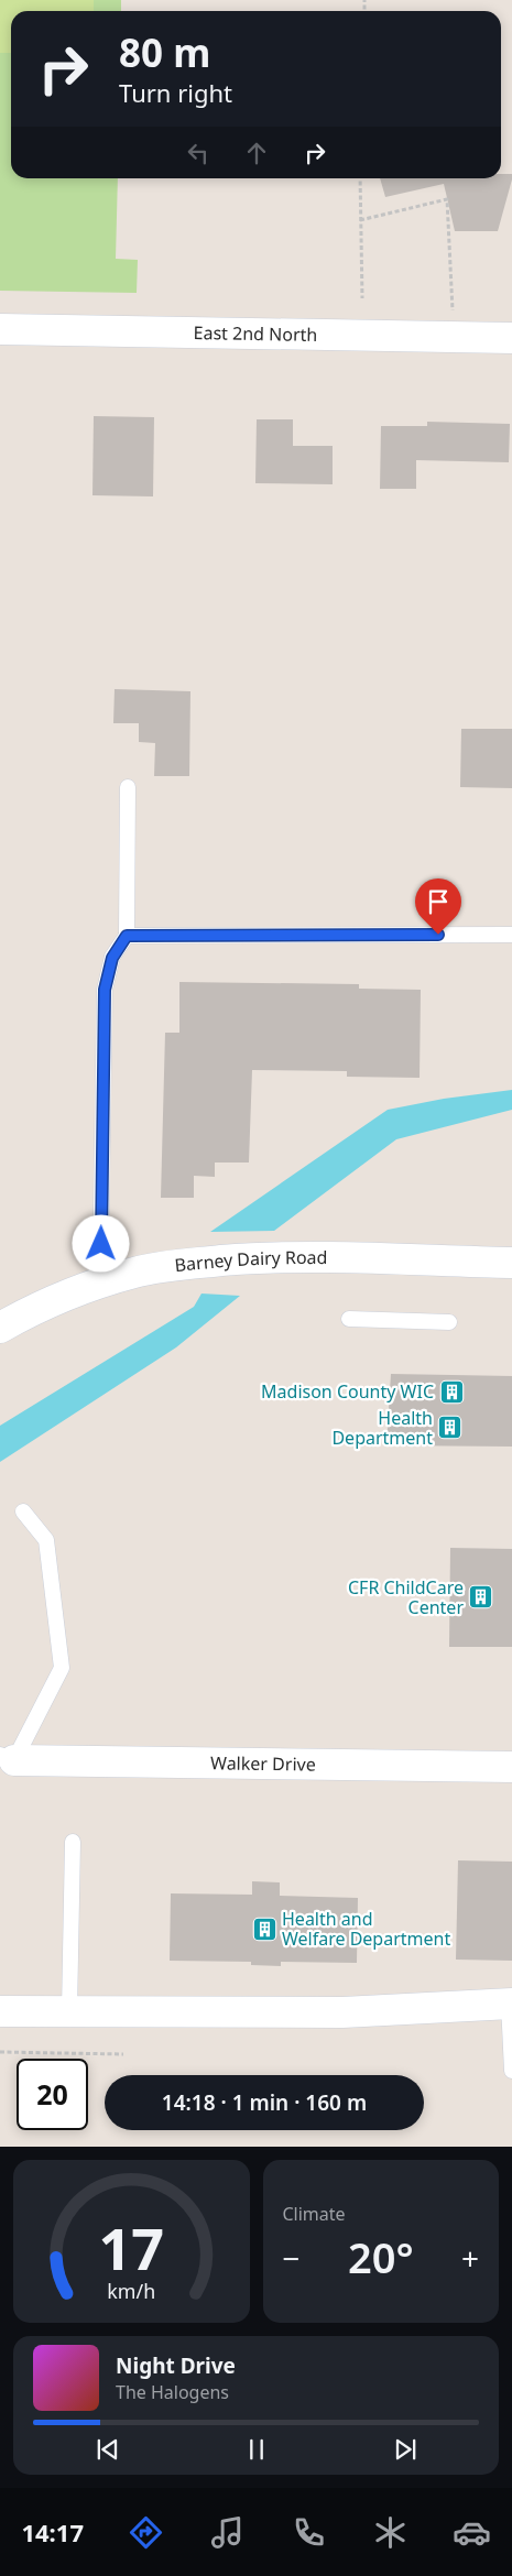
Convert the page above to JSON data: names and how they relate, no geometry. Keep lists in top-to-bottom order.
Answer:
{
  "streets": {
    "street": ["East 2nd North", "Barney Dairy Road", "Walker Drive"]
  },
  "places": {
    "building": [
      "Madison County WIC",
      "Health Department",
      "CFR ChildCare Center",
      "Health and Welfare Department"
    ]
  },
  "page": {
    "turn": ["80 m", "Turn right"],
    "limit": "20",
    "trip": "14:18 · 1 min · 160 m",
    "tile": "Climate",
    "heat": ["−", "20°", "+"],
    "song": ["Night Drive", "The Halogens"],
    "tabs": "14:17",
    "gauge": ["17", "km/h"]
  }
}
